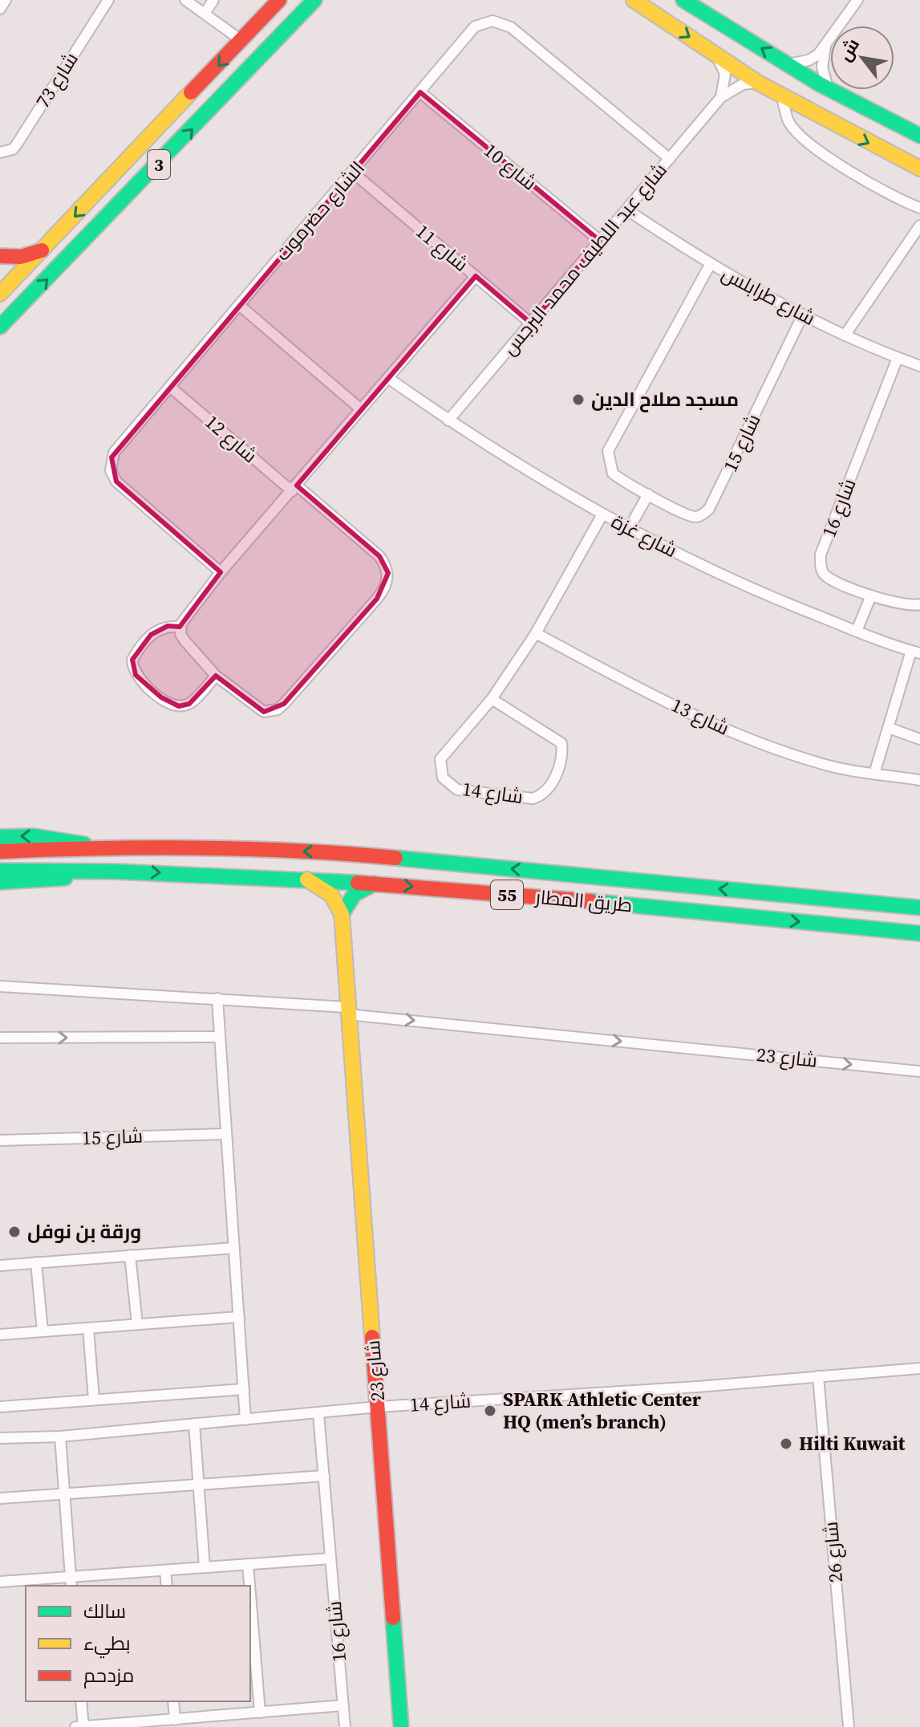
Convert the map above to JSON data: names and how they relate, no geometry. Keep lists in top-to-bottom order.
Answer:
{
  "streets": {
    "main road": [
      "3",
      "55",
      "طريق المطار",
      "شارع 23"
    ],
    "street": [
      "شارع 73",
      "شارع 10",
      "الشارع حضرموت",
      "شارع 11",
      "شارع عبد اللطيف محمد البرجس",
      "شارع طرابلس",
      "شارع 12",
      "شارع 15",
      "شارع 16",
      "شارع غزة",
      "شارع 13",
      "شارع 14",
      "شارع 26"
    ]
  },
  "crossings": [
    ["شارع 10", "الشارع حضرموت"],
    ["شارع 10", "شارع عبد اللطيف محمد البرجس"],
    ["الشارع حضرموت", "شارع 11"],
    ["الشارع حضرموت", "شارع عبد اللطيف محمد البرجس"],
    ["الشارع حضرموت", "شارع 12"],
    ["شارع 11", "شارع عبد اللطيف محمد البرجس"],
    ["شارع عبد اللطيف محمد البرجس", "شارع طرابلس"],
    ["شارع عبد اللطيف محمد البرجس", "شارع غزة"],
    ["شارع طرابلس", "شارع 15"],
    ["شارع طرابلس", "شارع 16"],
    ["شارع 16", "شارع 14"],
    ["شارع غزة", "شارع 14"],
    ["شارع 13", "شارع 14"],
    ["شارع 14", "شارع 23"],
    ["شارع 14", "شارع 26"]
  ],
  "one_way": ["شارع 23"],
  "places": [
    "مسجد صلاح الدين",
    "ورقة بن نوفل",
    "SPARK Athletic Center HQ (men’s branch)",
    "Hilti Kuwait"
  ],
  "legend": ["سالك", "بطيء", "مزدحم"],
  "north": "top left"
}
